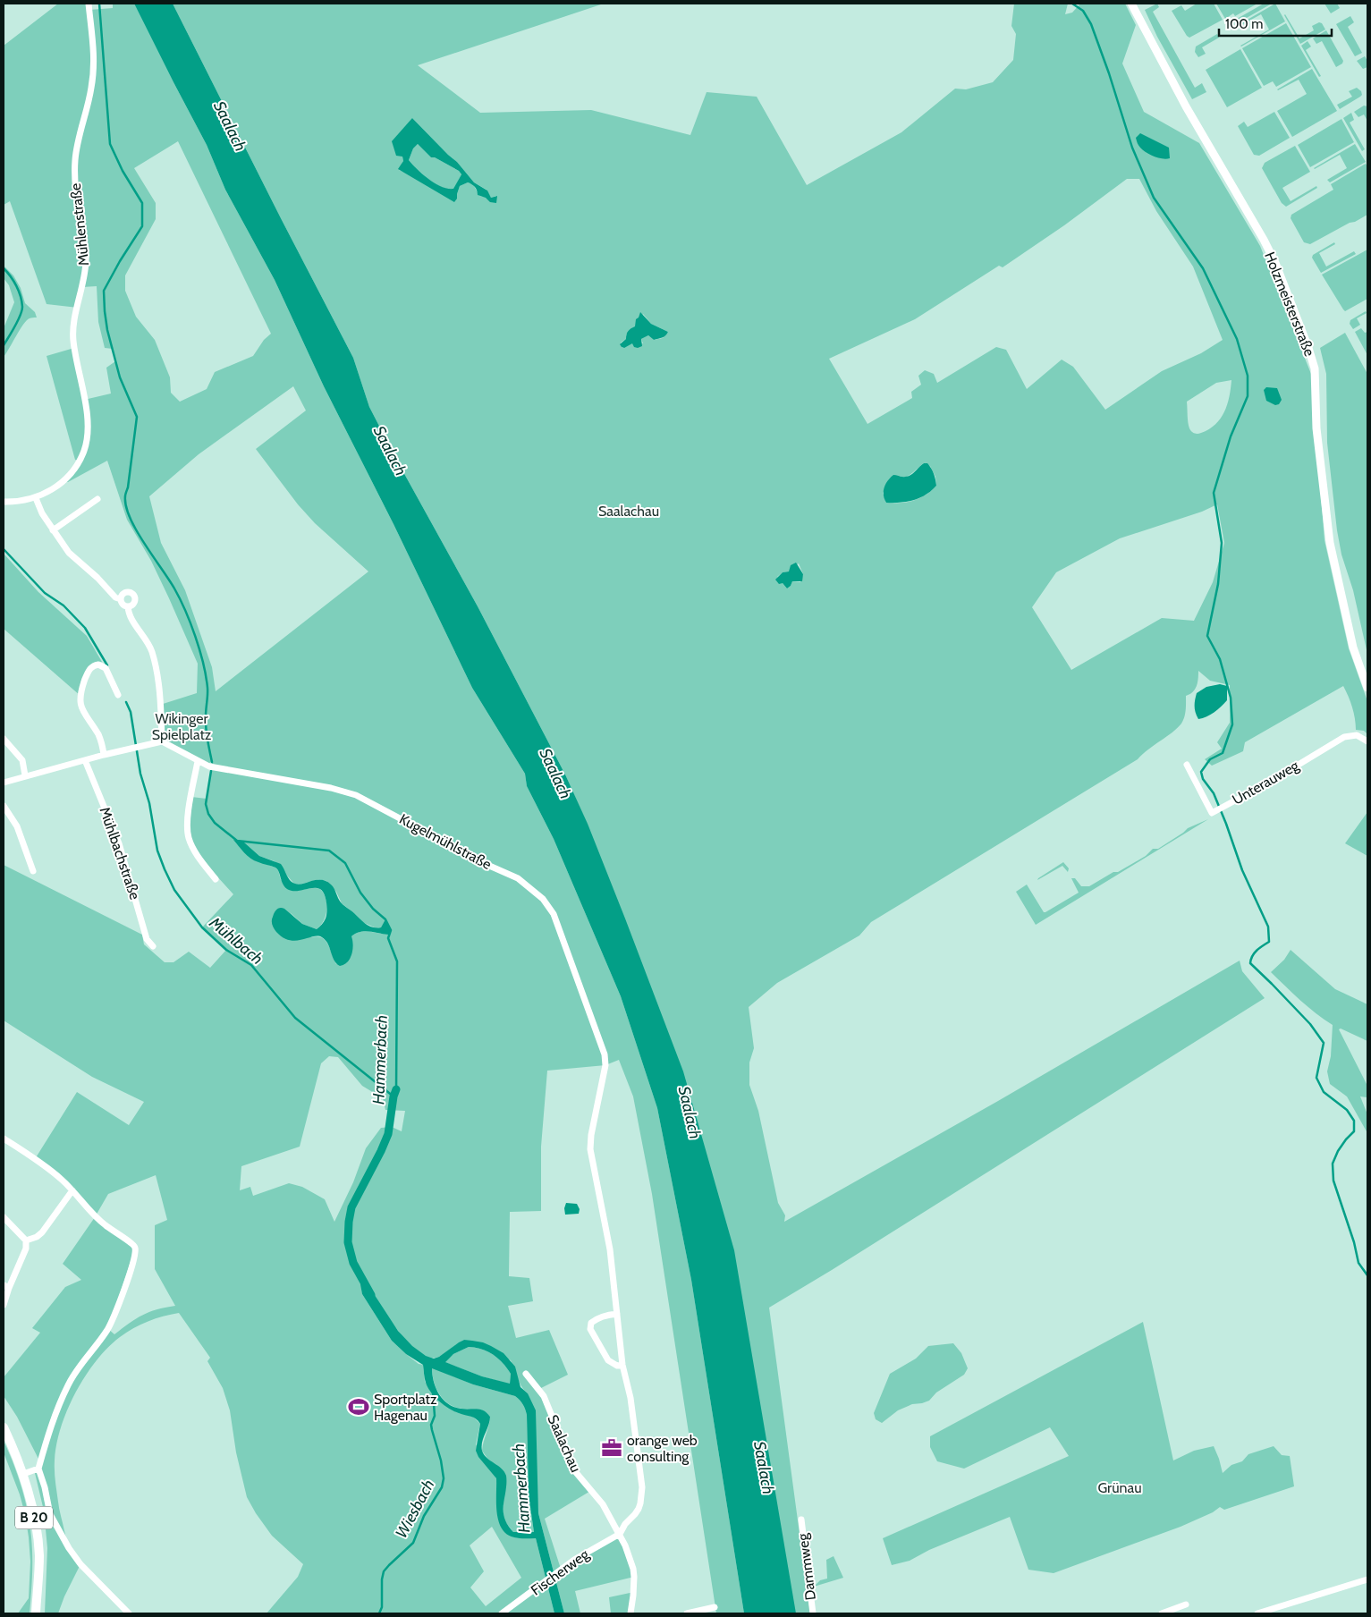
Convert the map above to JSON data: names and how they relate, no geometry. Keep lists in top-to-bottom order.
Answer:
{
  "streets": {
    "main road": ["B 20"],
    "street": [
      "Mühlenstraße",
      "Holzmeisterstraße",
      "Unterauweg",
      "Kugelmühlstraße",
      "Mühlbachstraße",
      "Saalachau",
      "Dammweg",
      "Fischerweg"
    ]
  },
  "crossings": [
    ["Saalachau", "Fischerweg"]
  ],
  "water": [
    "Saalach",
    "Mühlbach",
    "Hammerbach",
    "Wiesbach"
  ],
  "parks": ["Saalachau", "Wikinger Spielplatz", "Grünau"],
  "places": {
    "sports": ["Sportplatz Hagenau"],
    "office": ["orange web consulting"]
  },
  "scale_bar": "100 m"
}
